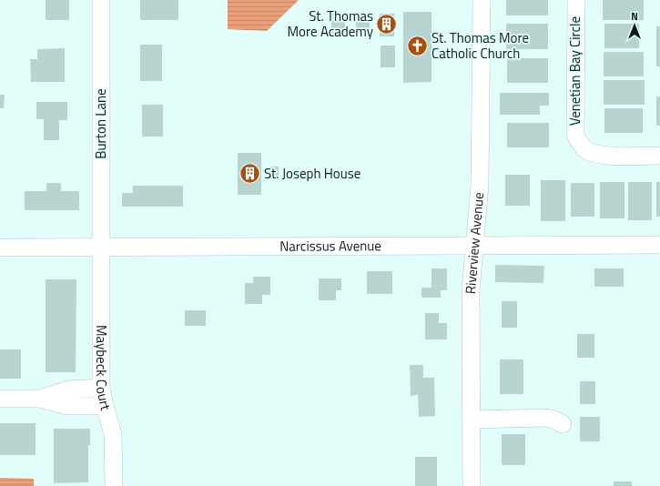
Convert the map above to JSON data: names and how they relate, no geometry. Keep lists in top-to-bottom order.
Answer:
{
  "streets": {
    "street": [
      "Venetian Bay Circle",
      "Burton Lane",
      "Riverview Avenue",
      "Narcissus Avenue",
      "Maybeck Court"
    ]
  },
  "crossings": [
    ["Burton Lane", "Narcissus Avenue"],
    ["Burton Lane", "Maybeck Court"],
    ["Riverview Avenue", "Narcissus Avenue"],
    ["Narcissus Avenue", "Maybeck Court"]
  ],
  "places": {
    "building": ["St. Thomas More Academy", "St. Joseph House"],
    "church": ["St. Thomas More Catholic Church"]
  },
  "north": "top"
}
